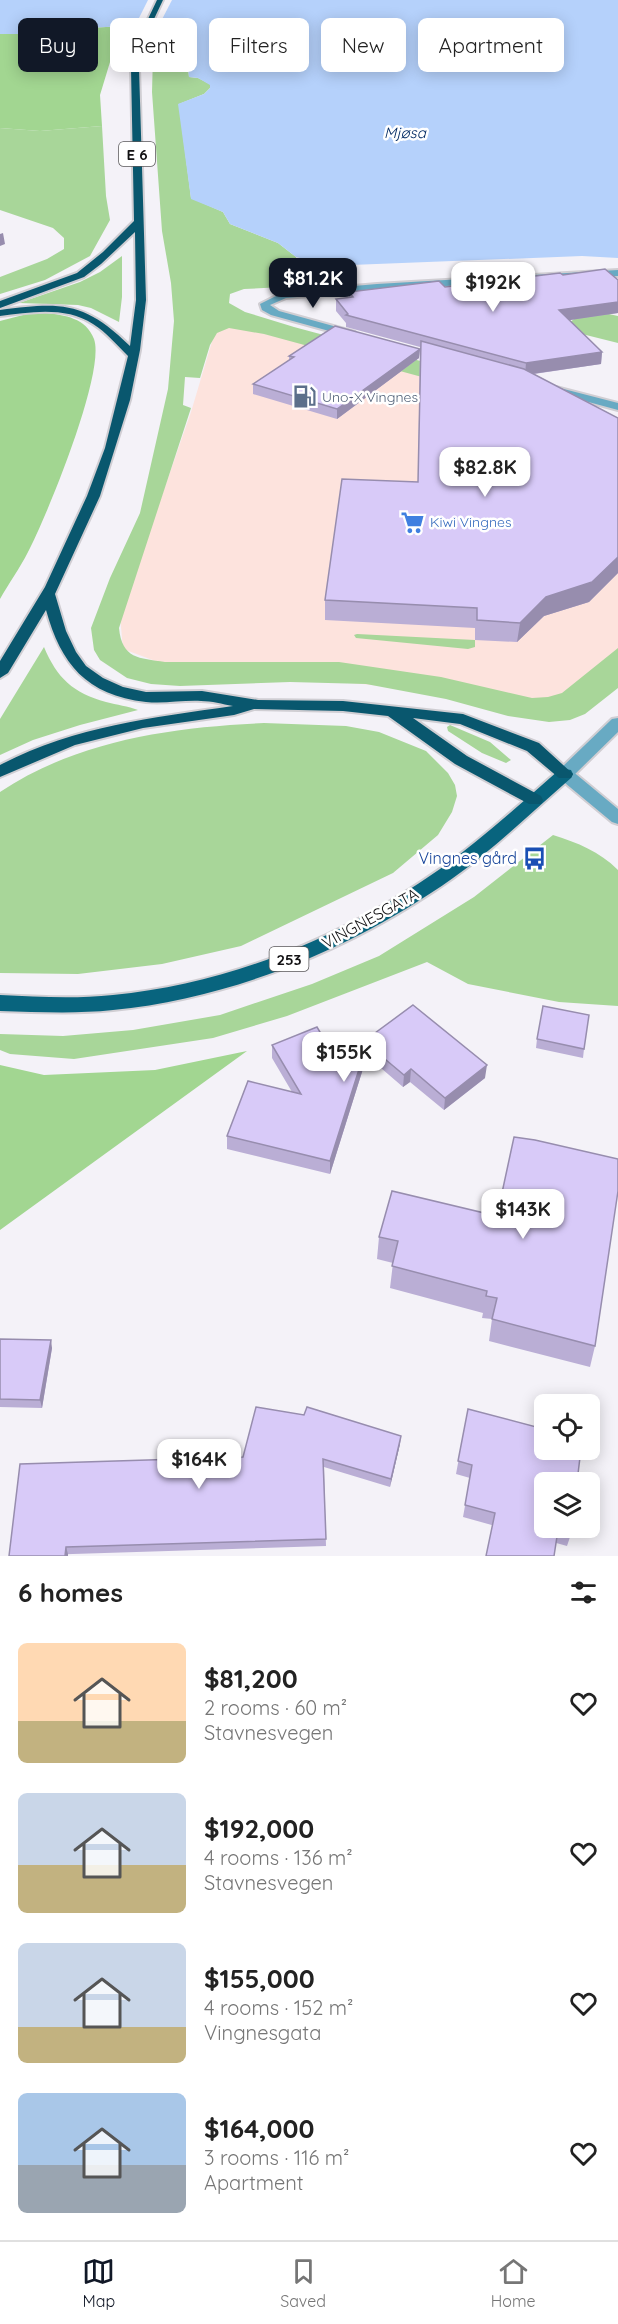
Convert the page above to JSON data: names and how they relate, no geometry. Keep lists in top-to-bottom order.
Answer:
{
  "streets": {
    "highway": ["E 6"],
    "main road": ["VINGNESGATA", "253"]
  },
  "water": ["Mjøsa"],
  "places": {
    "fuel station": ["Uno-X Vingnes"],
    "supermarket": ["Kiwi Vingnes"],
    "bus stop": ["Vingnes gård"]
  },
  "page": {
    "chip": [
      "Buy",
      "Rent",
      "Filters",
      "New",
      "Apartment"
    ],
    "price": [
      "$81.2K",
      "$192K",
      "$82.8K",
      "$155K",
      "$143K",
      "$164K"
    ],
    "heading": "6 homes",
    "list": [
      {
        "name": "$81,200",
        "note": "2 rooms · 60 m² · Stavnesvegen"
      },
      {
        "name": "$192,000",
        "note": "4 rooms · 136 m² · Stavnesvegen"
      },
      {
        "name": "$155,000",
        "note": "4 rooms · 152 m² · Vingnesgata"
      },
      {
        "name": "$164,000",
        "note": "3 rooms · 116 m² · Apartment"
      }
    ],
    "tabs": ["Map", "Saved", "Home"]
  }
}
